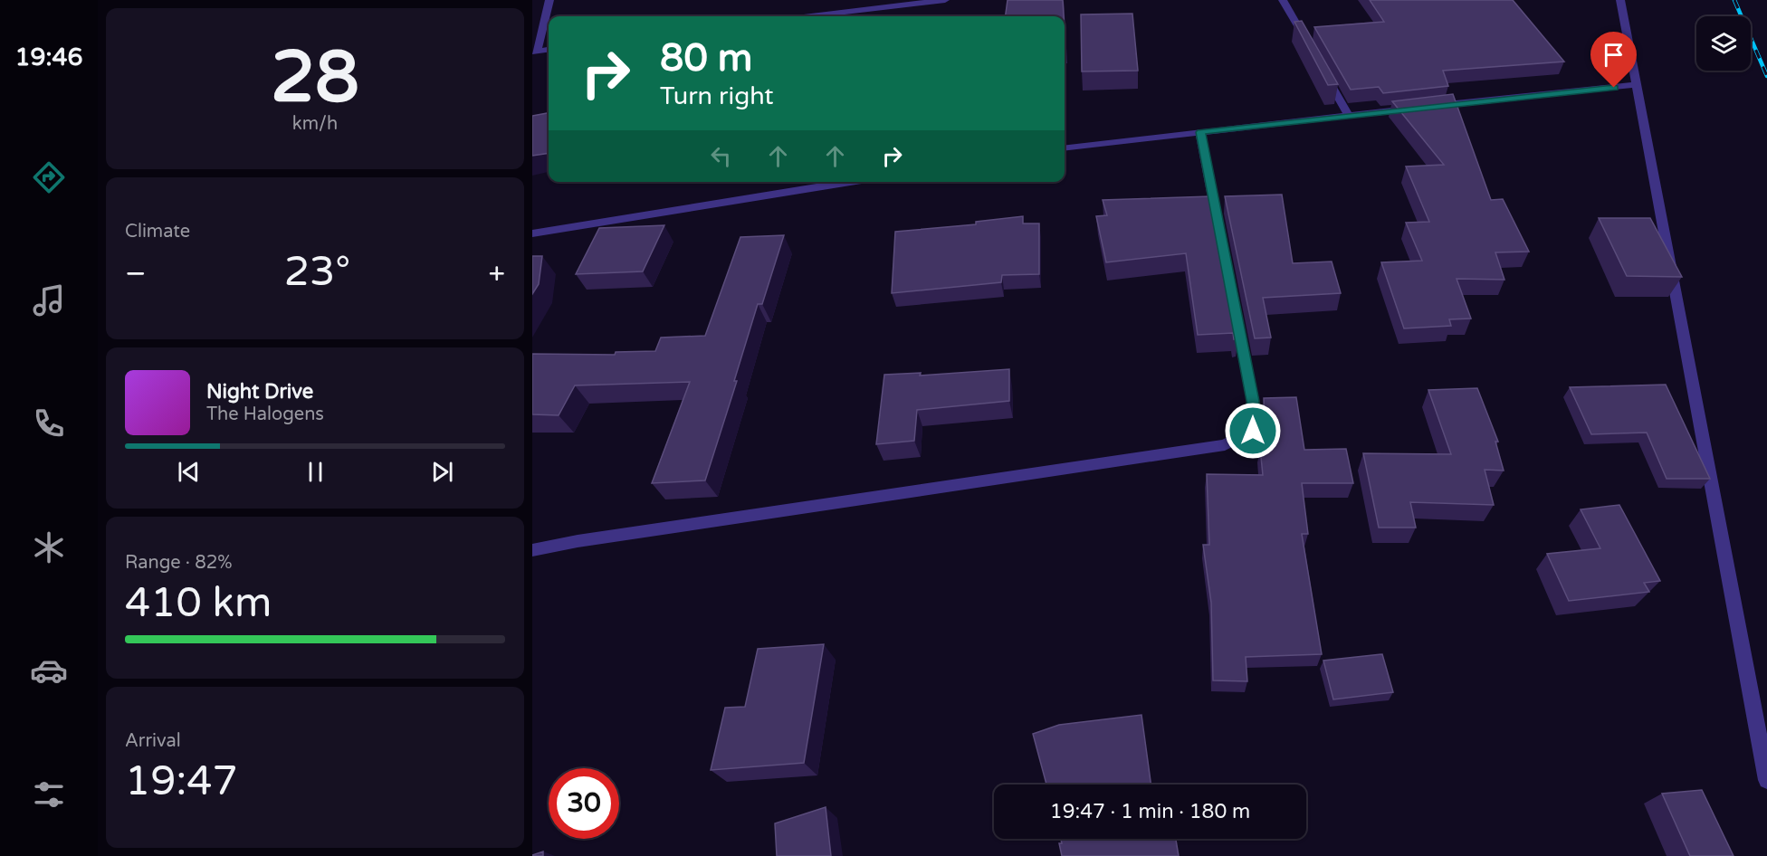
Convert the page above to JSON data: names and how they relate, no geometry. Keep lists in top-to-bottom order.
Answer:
{
  "page": {
    "tabs": "19:46",
    "tile": [
      ["28", "km/h"],
      "Climate",
      ["Range · 82%", "410 km"],
      ["Arrival", "19:47"]
    ],
    "turn": ["80 m", "Turn right"],
    "heat": ["−", "23°", "+"],
    "song": ["Night Drive", "The Halogens"],
    "limit": "30",
    "trip": "19:47 · 1 min · 180 m"
  }
}
